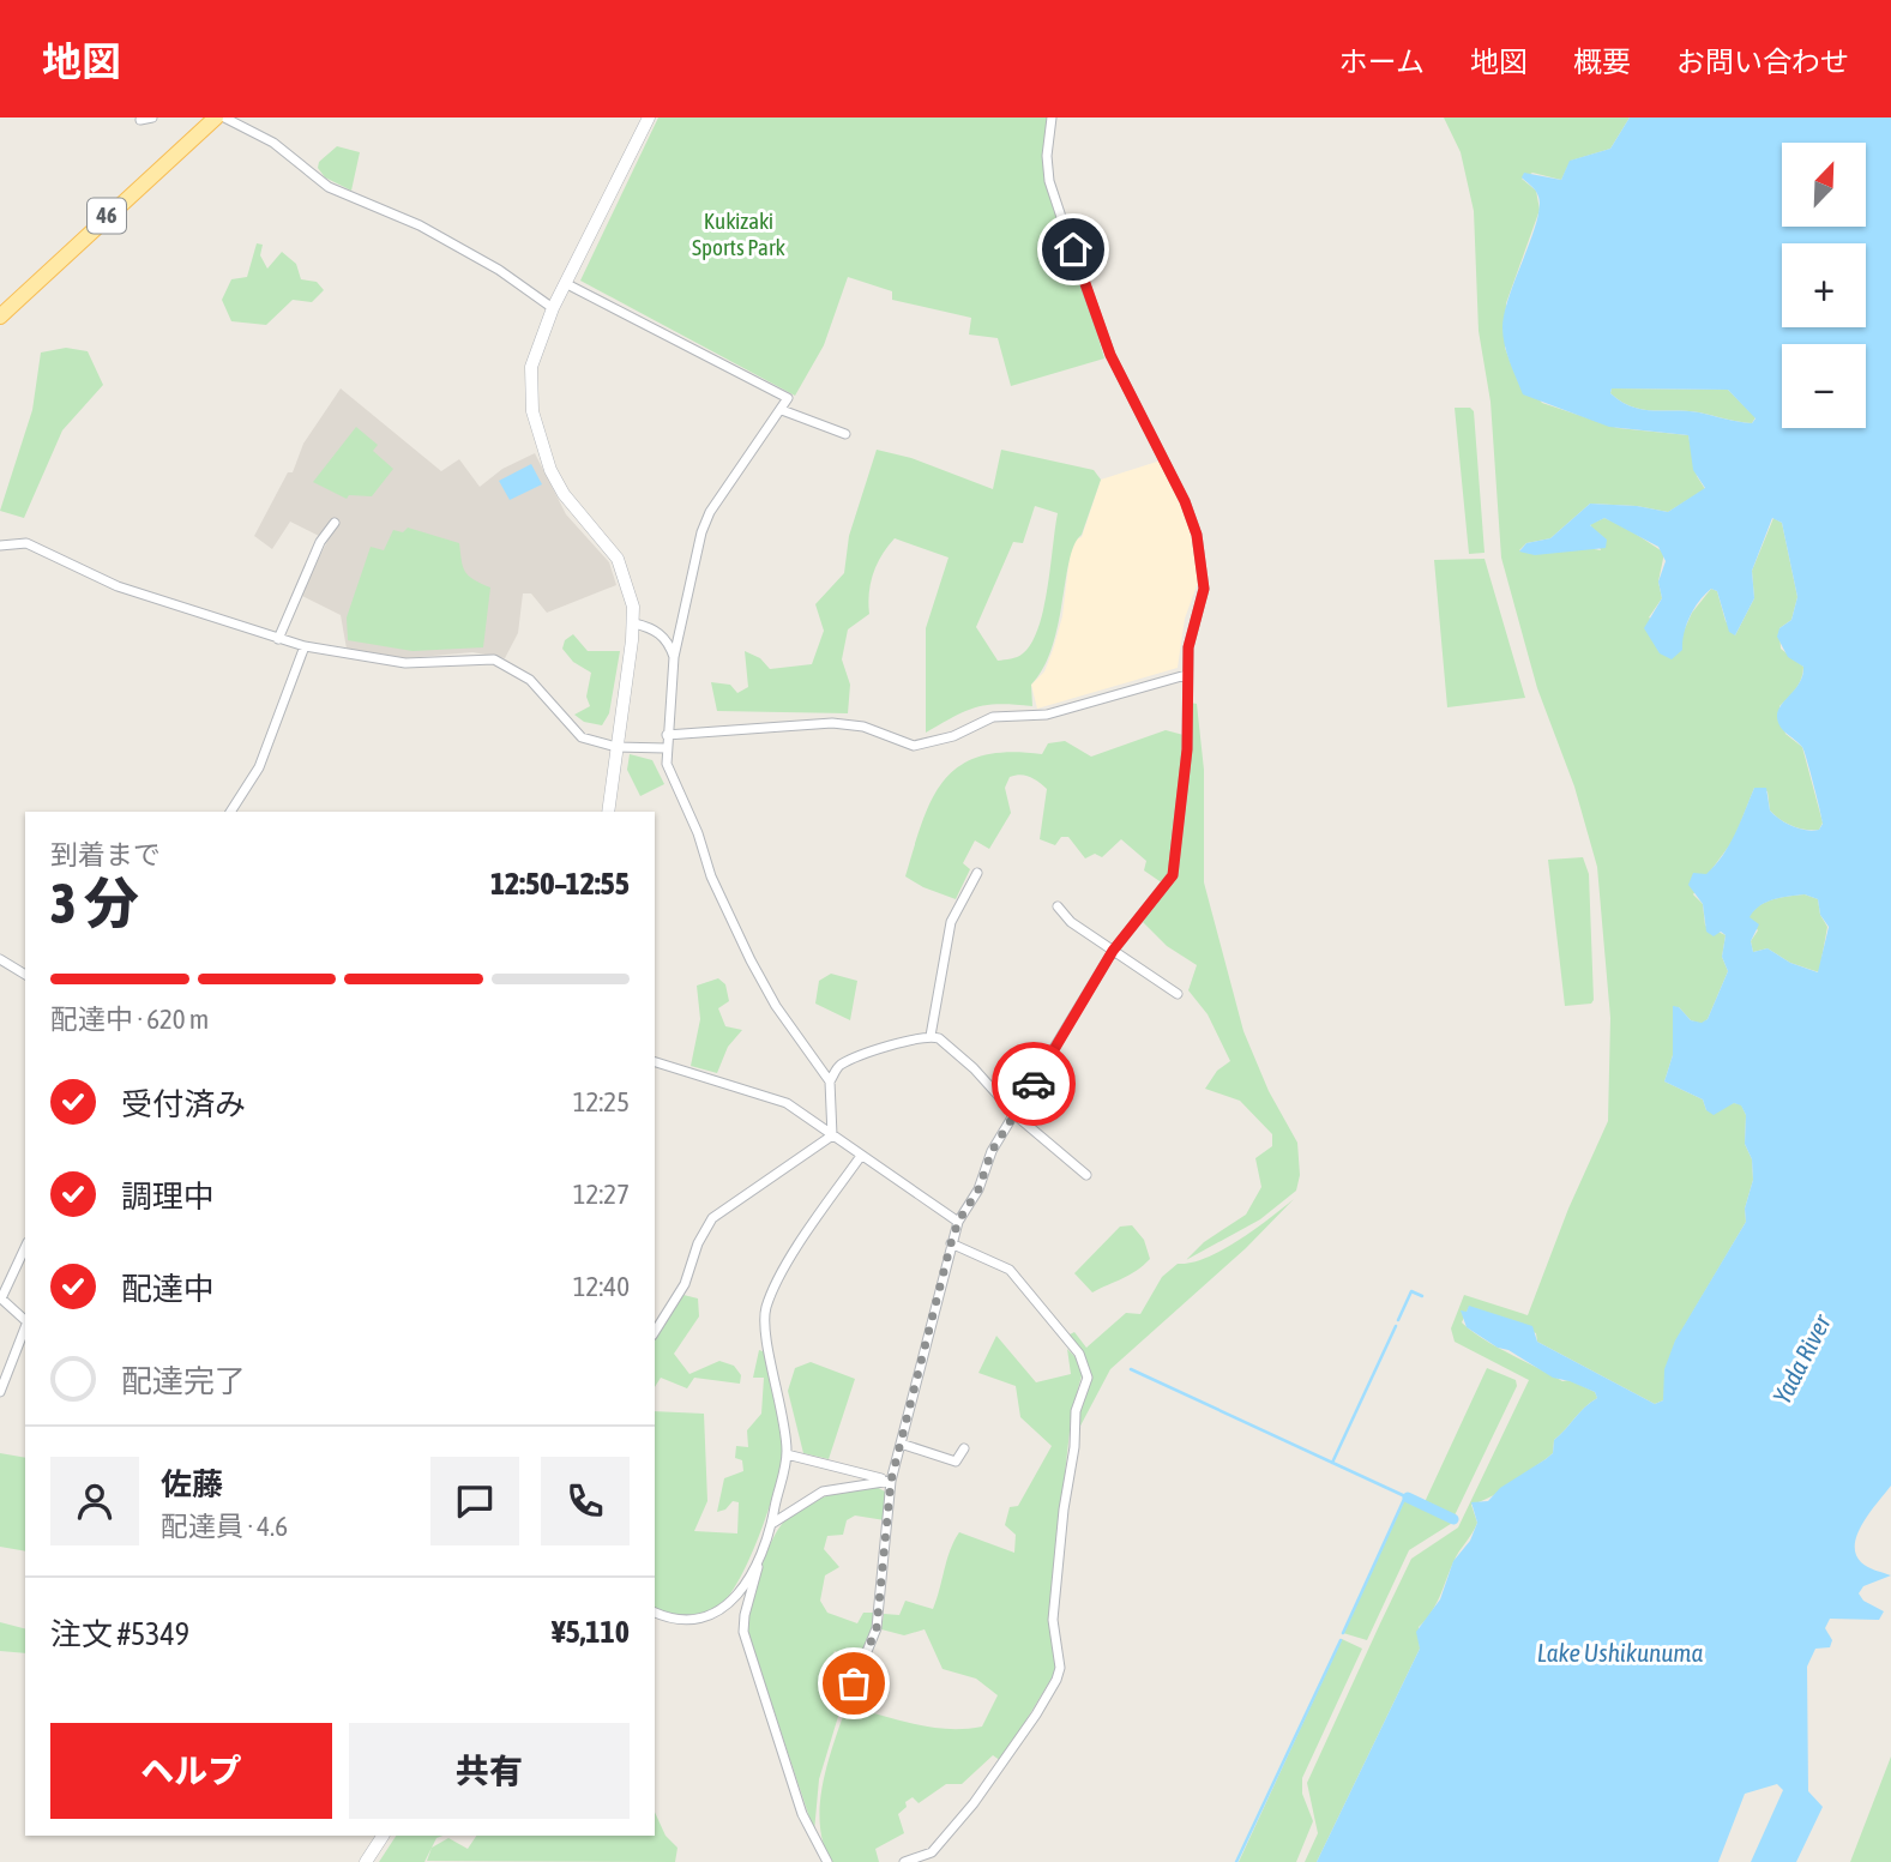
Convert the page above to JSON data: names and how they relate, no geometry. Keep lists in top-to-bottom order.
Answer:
{
  "streets": {
    "main road": ["46"]
  },
  "water": ["Yada River", "Lake Ushikunuma"],
  "parks": ["Kukizaki Sports Park"],
  "north": "top right",
  "page": {
    "header": "地図",
    "nav": [
      "ホーム",
      "地図",
      "概要",
      "お問い合わせ"
    ],
    "map_buttons": ["+", "−"],
    "heading": ["3 分", "到着まで", "12:50–12:55"],
    "panel": [
      "佐藤",
      "配達員 · 4.6",
      "注文 #5349",
      "¥5,110"
    ],
    "bar": "配達中 · 620 m",
    "list": [
      ["受付済み", "12:25"],
      ["調理中", "12:27"],
      ["配達中", "12:40"],
      "配達完了"
    ],
    "buttons": ["ヘルプ", "共有"]
  }
}
